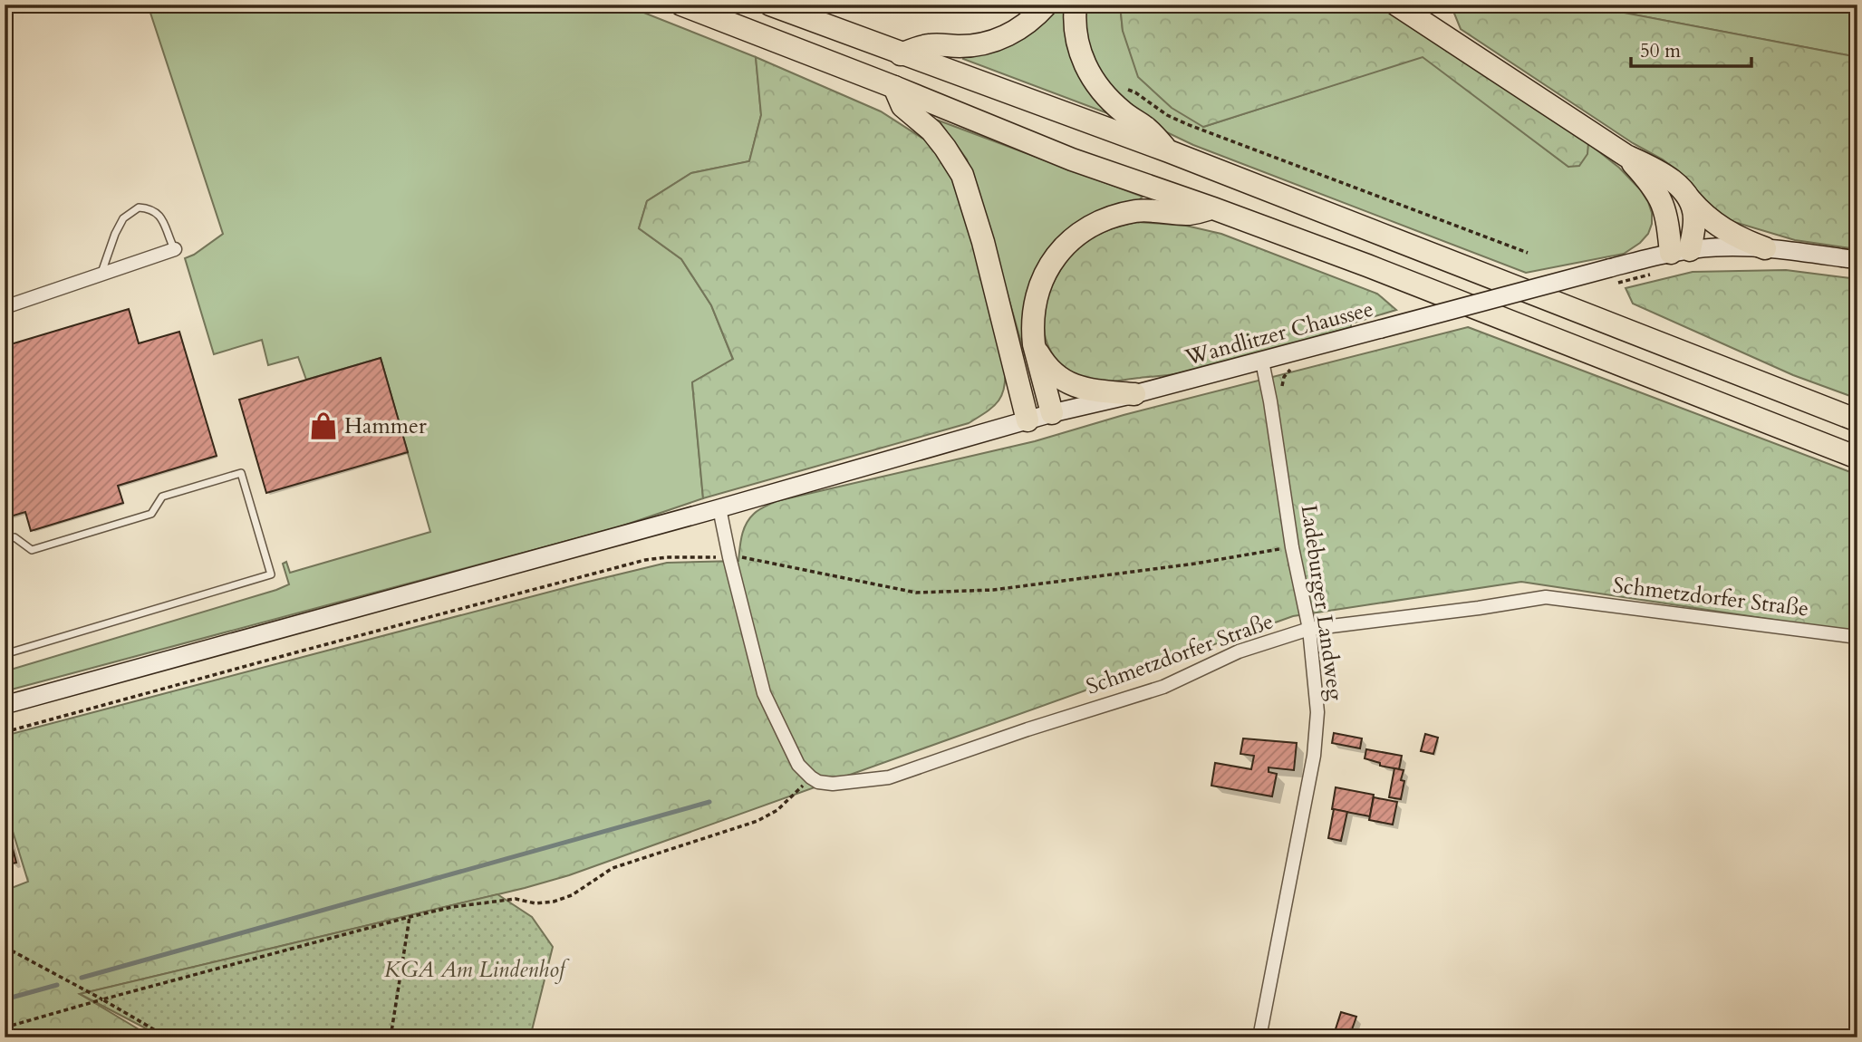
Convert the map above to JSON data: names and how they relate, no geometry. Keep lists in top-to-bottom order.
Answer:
{
  "streets": {
    "main road": ["Wandlitzer Chaussee"],
    "street": ["Schmetzdorfer Straße", "Ladeburger Landweg"]
  },
  "crossings": [
    ["Wandlitzer Chaussee", "Ladeburger Landweg"],
    ["Schmetzdorfer Straße", "Ladeburger Landweg"]
  ],
  "parks": ["KGA Am Lindenhof"],
  "places": {
    "shop": ["Hammer"]
  },
  "scale_bar": "50 m"
}
